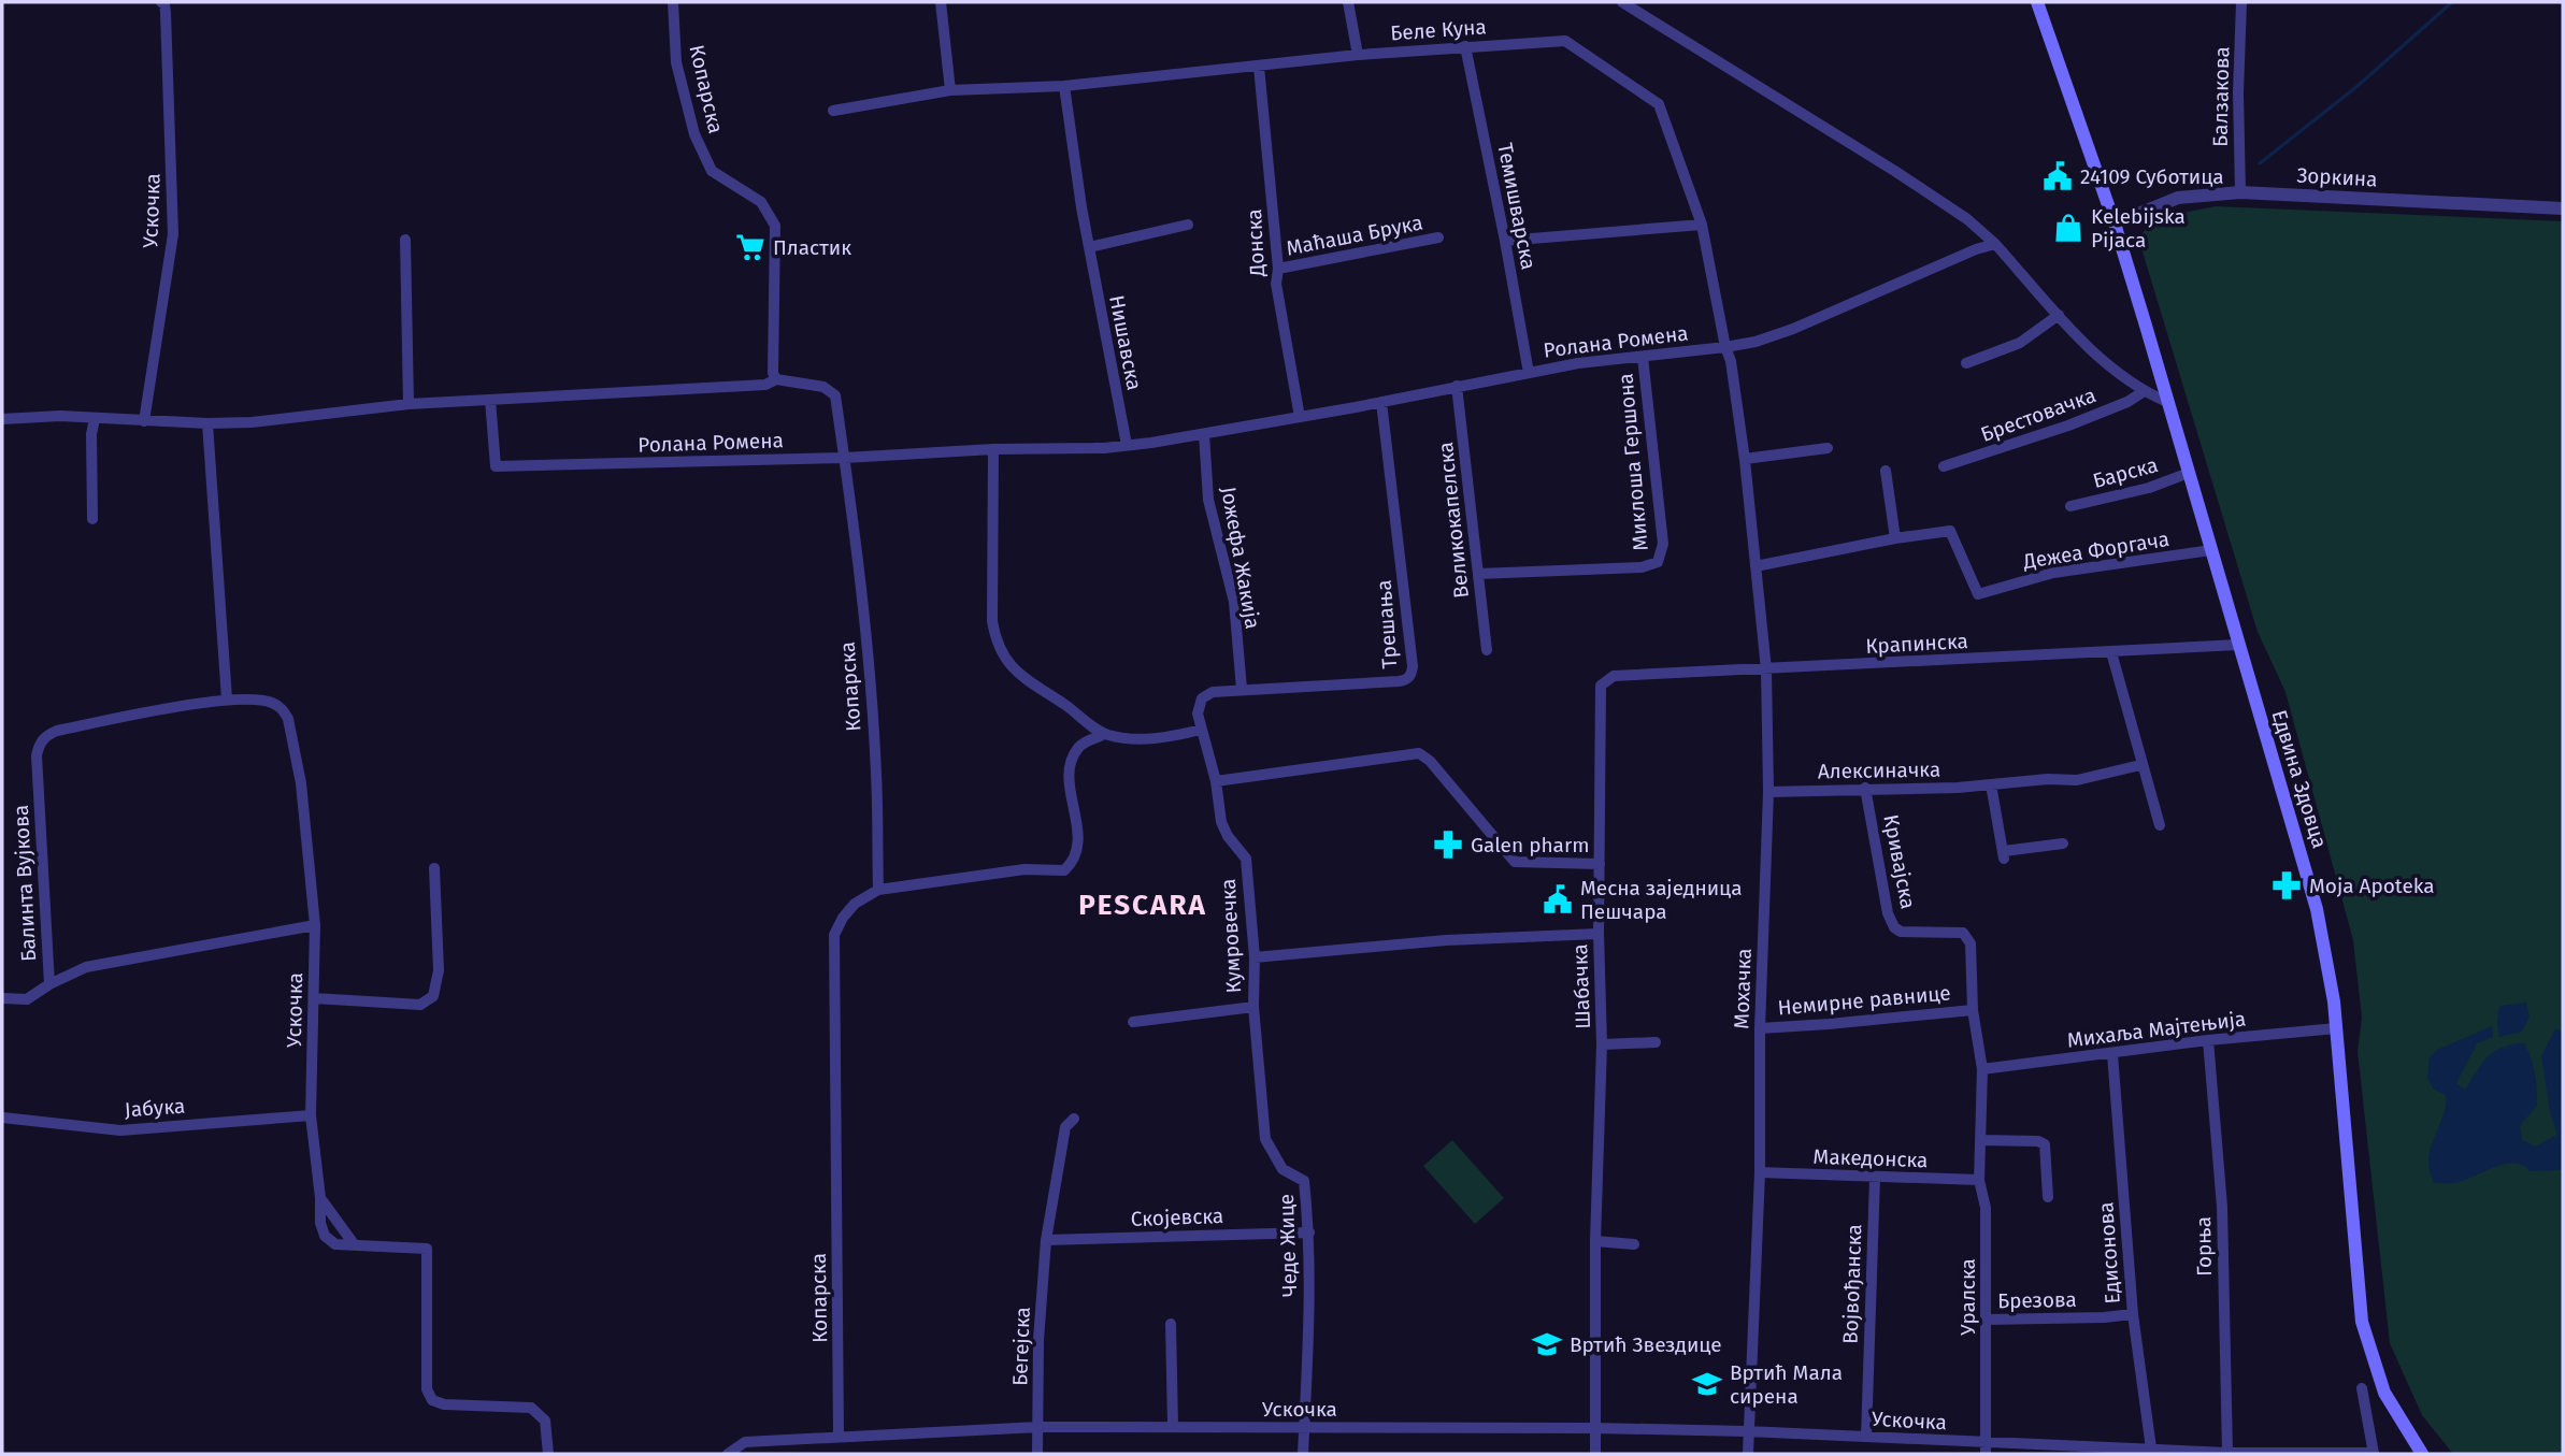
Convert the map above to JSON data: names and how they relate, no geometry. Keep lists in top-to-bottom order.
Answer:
{
  "streets": {
    "main road": ["Едвина Здовца"],
    "street": [
      "Беле Куна",
      "Копарска",
      "Балзакова",
      "Зоркина",
      "Темишварска",
      "Ускочка",
      "Маћаша Брука",
      "Донска",
      "Ролана Ромена",
      "Нишавска",
      "Брестовачка",
      "Миклоша Гершона",
      "Барска",
      "Великокапелска",
      "Дежеа Форгача",
      "Јожефа Жакија",
      "Трешања",
      "Крапинска",
      "Алексиначка",
      "Кривајска",
      "Балинта Вујкова",
      "Кумровечка",
      "Шабачка",
      "Мохачка",
      "Немирне равнице",
      "Михаља Мајтењија",
      "Јабука",
      "Македонска",
      "Скојевска",
      "Чеде Жице",
      "Горња",
      "Едисонова",
      "Војвођанска",
      "Уралска",
      "Брезова",
      "Бегејска"
    ]
  },
  "crossings": [
    ["Беле Куна", "Темишварска"],
    ["Беле Куна", "Донска"],
    ["Беле Куна", "Ролана Ромена"],
    ["Беле Куна", "Нишавска"],
    ["Беле Куна", "Мохачка"],
    ["Копарска", "Ускочка"],
    ["Копарска", "Ролана Ромена"],
    ["Балзакова", "Зоркина"],
    ["Зоркина", "Едвина Здовца"],
    ["Темишварска", "Ролана Ромена"],
    ["Ускочка", "Балинта Вујкова"],
    ["Ускочка", "Шабачка"],
    ["Ускочка", "Мохачка"],
    ["Ускочка", "Јабука"],
    ["Ускочка", "Чеде Жице"],
    ["Ускочка", "Горња"],
    ["Ускочка", "Едисонова"],
    ["Ускочка", "Војвођанска"],
    ["Ускочка", "Уралска"],
    ["Ускочка", "Бегејска"],
    ["Маћаша Брука", "Донска"],
    ["Донска", "Ролана Ромена"],
    ["Ролана Ромена", "Нишавска"],
    ["Ролана Ромена", "Миклоша Гершона"],
    ["Ролана Ромена", "Великокапелска"],
    ["Ролана Ромена", "Јожефа Жакија"],
    ["Ролана Ромена", "Трешања"],
    ["Ролана Ромена", "Мохачка"],
    ["Миклоша Гершона", "Великокапелска"],
    ["Барска", "Едвина Здовца"],
    ["Дежеа Форгача", "Едвина Здовца"],
    ["Дежеа Форгача", "Мохачка"],
    ["Јожефа Жакија", "Трешања"],
    ["Јожефа Жакија", "Кумровечка"],
    ["Трешања", "Кумровечка"],
    ["Крапинска", "Едвина Здовца"],
    ["Крапинска", "Шабачка"],
    ["Крапинска", "Мохачка"],
    ["Алексиначка", "Кривајска"],
    ["Алексиначка", "Мохачка"],
    ["Едвина Здовца", "Михаља Мајтењија"],
    ["Кривајска", "Немирне равнице"],
    ["Кривајска", "Уралска"],
    ["Кумровечка", "Чеде Жице"],
    ["Мохачка", "Немирне равнице"],
    ["Мохачка", "Македонска"],
    ["Немирне равнице", "Уралска"],
    ["Михаља Мајтењија", "Горња"],
    ["Михаља Мајтењија", "Едисонова"],
    ["Михаља Мајтењија", "Уралска"],
    ["Македонска", "Војвођанска"],
    ["Македонска", "Уралска"],
    ["Скојевска", "Чеде Жице"],
    ["Скојевска", "Бегејска"],
    ["Едисонова", "Брезова"],
    ["Уралска", "Брезова"]
  ],
  "districts": ["PESCARA"],
  "places": {
    "public building": ["24109 Суботица", "Месна заједница Пешчара"],
    "shop": ["Kelebijska Pijaca"],
    "supermarket": ["Пластик"],
    "pharmacy": ["Galen pharm", "Moja Apoteka"],
    "school or university": ["Вртић Звездице", "Вртић Мала сирена"]
  }
}
